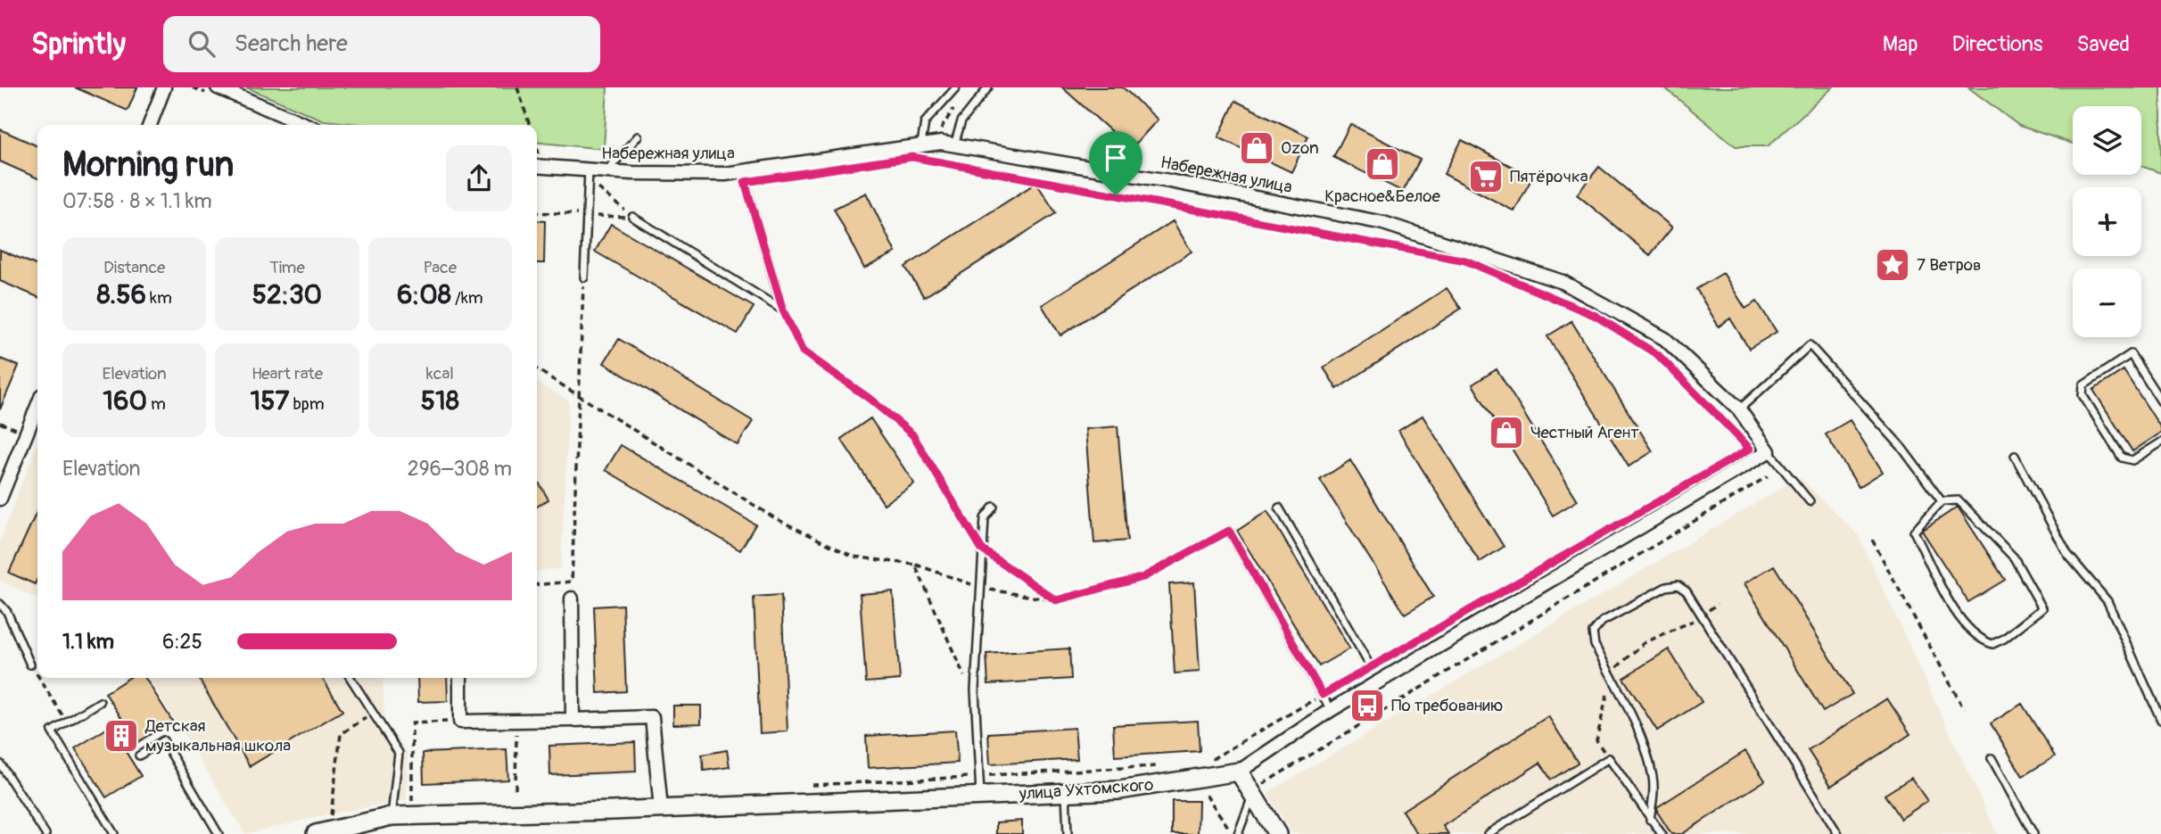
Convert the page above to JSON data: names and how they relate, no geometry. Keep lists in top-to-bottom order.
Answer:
{
  "streets": {
    "street": ["Набережная улица", "улица Ухтомского"]
  },
  "crossings": [
    ["Набережная улица", "улица Ухтомского"]
  ],
  "places": {
    "shop": ["Ozon", "Красное&Белое", "Честный Агент"],
    "supermarket": ["Пятёрочка"],
    "place": ["7 Ветров"],
    "bus stop": ["По требованию"],
    "building": ["Детская музыкальная школа"]
  },
  "page": {
    "header": "Sprintly",
    "search": "Search here",
    "nav": ["Map", "Directions", "Saved"],
    "map_buttons": ["+", "−"],
    "heading": ["Morning run", "07:58 · 8 × 1.1 km"],
    "stats": [
      ["Distance", "8.56 km"],
      ["Time", "52:30"],
      ["Pace", "6:08 /km"],
      ["Elevation", "160 m"],
      ["Heart rate", "157 bpm"],
      ["kcal", "518"]
    ],
    "chart": ["Elevation", "296–308 m"],
    "list": [
      {
        "name": "1.1 km",
        "note": "6:25"
      }
    ]
  }
}
